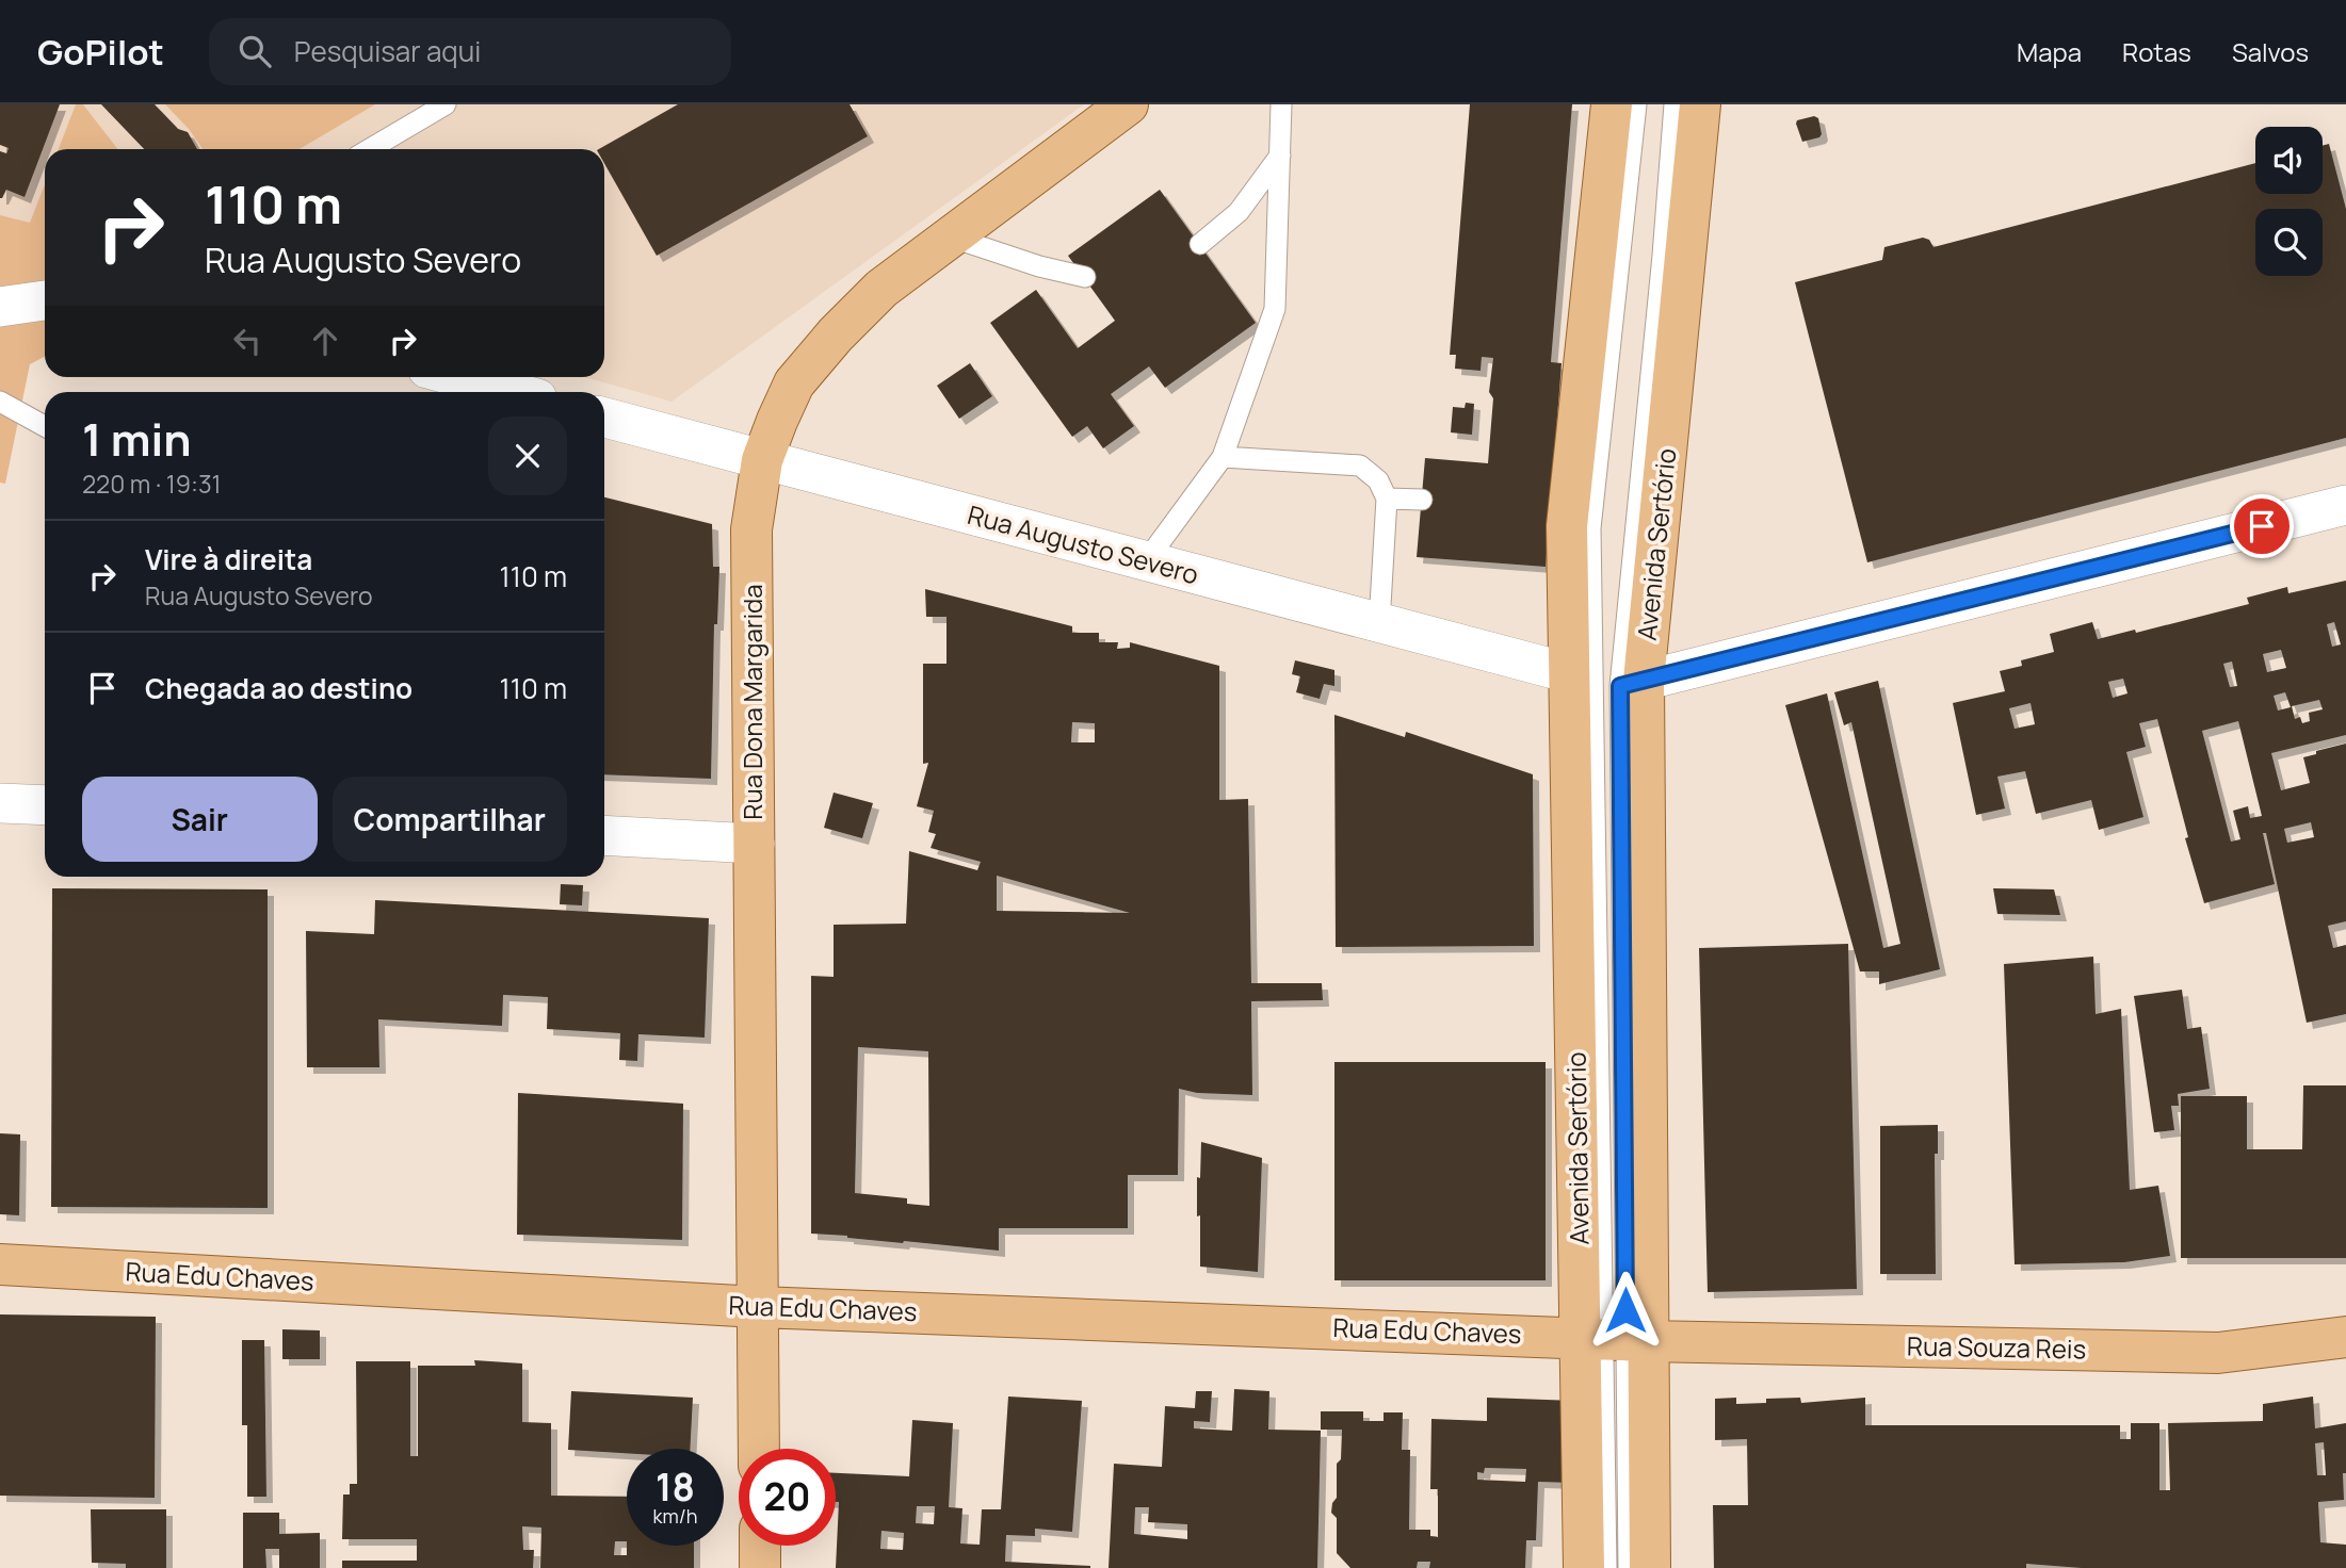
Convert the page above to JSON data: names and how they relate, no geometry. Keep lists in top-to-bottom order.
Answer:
{
  "streets": {
    "main road": [
      "Avenida Sertório",
      "Rua Dona Margarida",
      "Rua Edu Chaves",
      "Rua Souza Reis"
    ],
    "street": ["Rua Augusto Severo"]
  },
  "crossings": [
    ["Avenida Sertório", "Rua Augusto Severo"],
    ["Avenida Sertório", "Rua Edu Chaves"],
    ["Avenida Sertório", "Rua Souza Reis"],
    ["Rua Augusto Severo", "Rua Dona Margarida"],
    ["Rua Dona Margarida", "Rua Edu Chaves"],
    ["Rua Edu Chaves", "Rua Souza Reis"]
  ],
  "page": {
    "header": "GoPilot",
    "search": "Pesquisar aqui",
    "nav": ["Mapa", "Rotas", "Salvos"],
    "turn": ["110 m", "Rua Augusto Severo"],
    "heading": ["1 min", "220 m · 19:31"],
    "list": [
      {
        "name": "Vire à direita",
        "note": "Rua Augusto Severo",
        "value": "110 m"
      },
      {
        "name": "Chegada ao destino",
        "value": "110 m"
      }
    ],
    "buttons": ["Sair", "Compartilhar"],
    "speed": "18 km/h",
    "limit": "20"
  }
}
